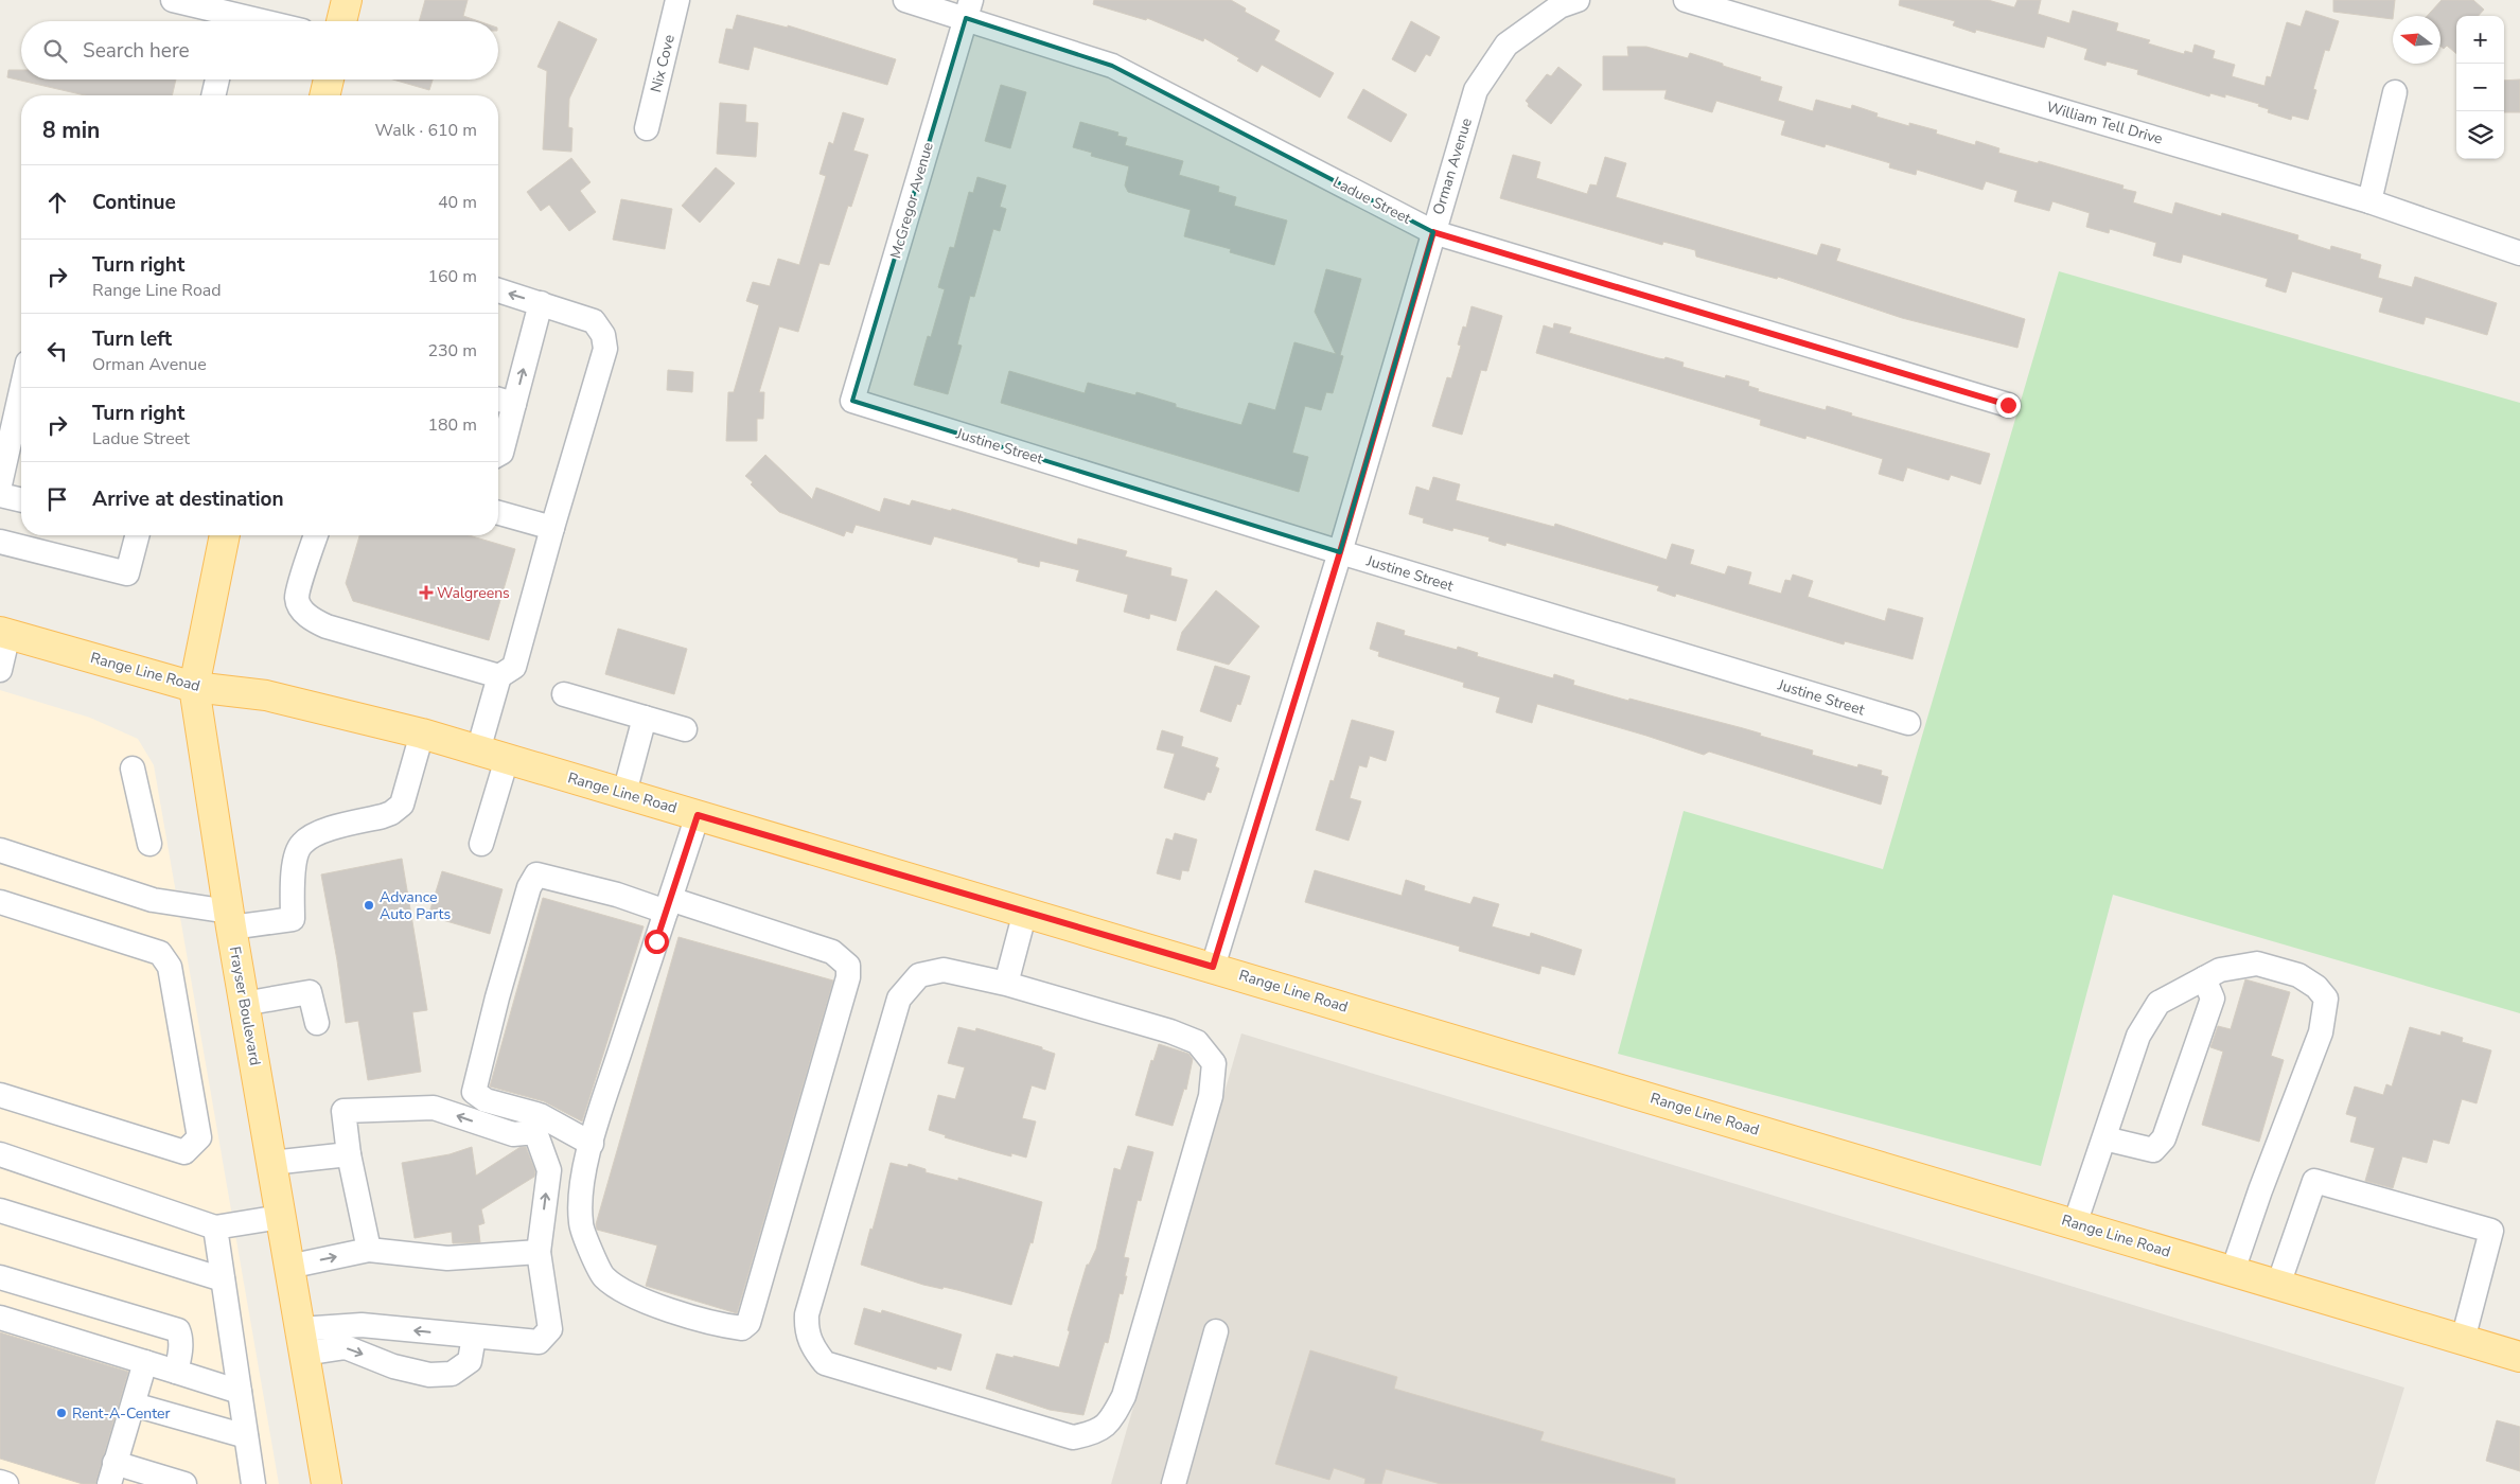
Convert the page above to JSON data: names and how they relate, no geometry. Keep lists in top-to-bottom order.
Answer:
{
  "streets": {
    "main road": ["Range Line Road", "Frayser Boulevard"],
    "street": [
      "Nix Cove",
      "William Tell Drive",
      "Orman Avenue",
      "McGregor Avenue",
      "Ladue Street",
      "Justine Street"
    ]
  },
  "crossings": [
    ["Orman Avenue", "Ladue Street"],
    ["Orman Avenue", "Justine Street"],
    ["Orman Avenue", "Range Line Road"],
    ["McGregor Avenue", "Ladue Street"],
    ["McGregor Avenue", "Justine Street"],
    ["Range Line Road", "Frayser Boulevard"]
  ],
  "places": {
    "health": ["Walgreens"],
    "other": ["Advance Auto Parts", "Rent-A-Center"]
  },
  "north": "left",
  "page": {
    "map_buttons": ["+", "−"],
    "search": "Search here",
    "heading": ["8 min", "Walk · 610 m"],
    "list": [
      ["Continue", "40 m"],
      ["Turn right", "Range Line Road", "160 m"],
      ["Turn left", "Orman Avenue", "230 m"],
      ["Turn right", "Ladue Street", "180 m"],
      "Arrive at destination"
    ]
  }
}
